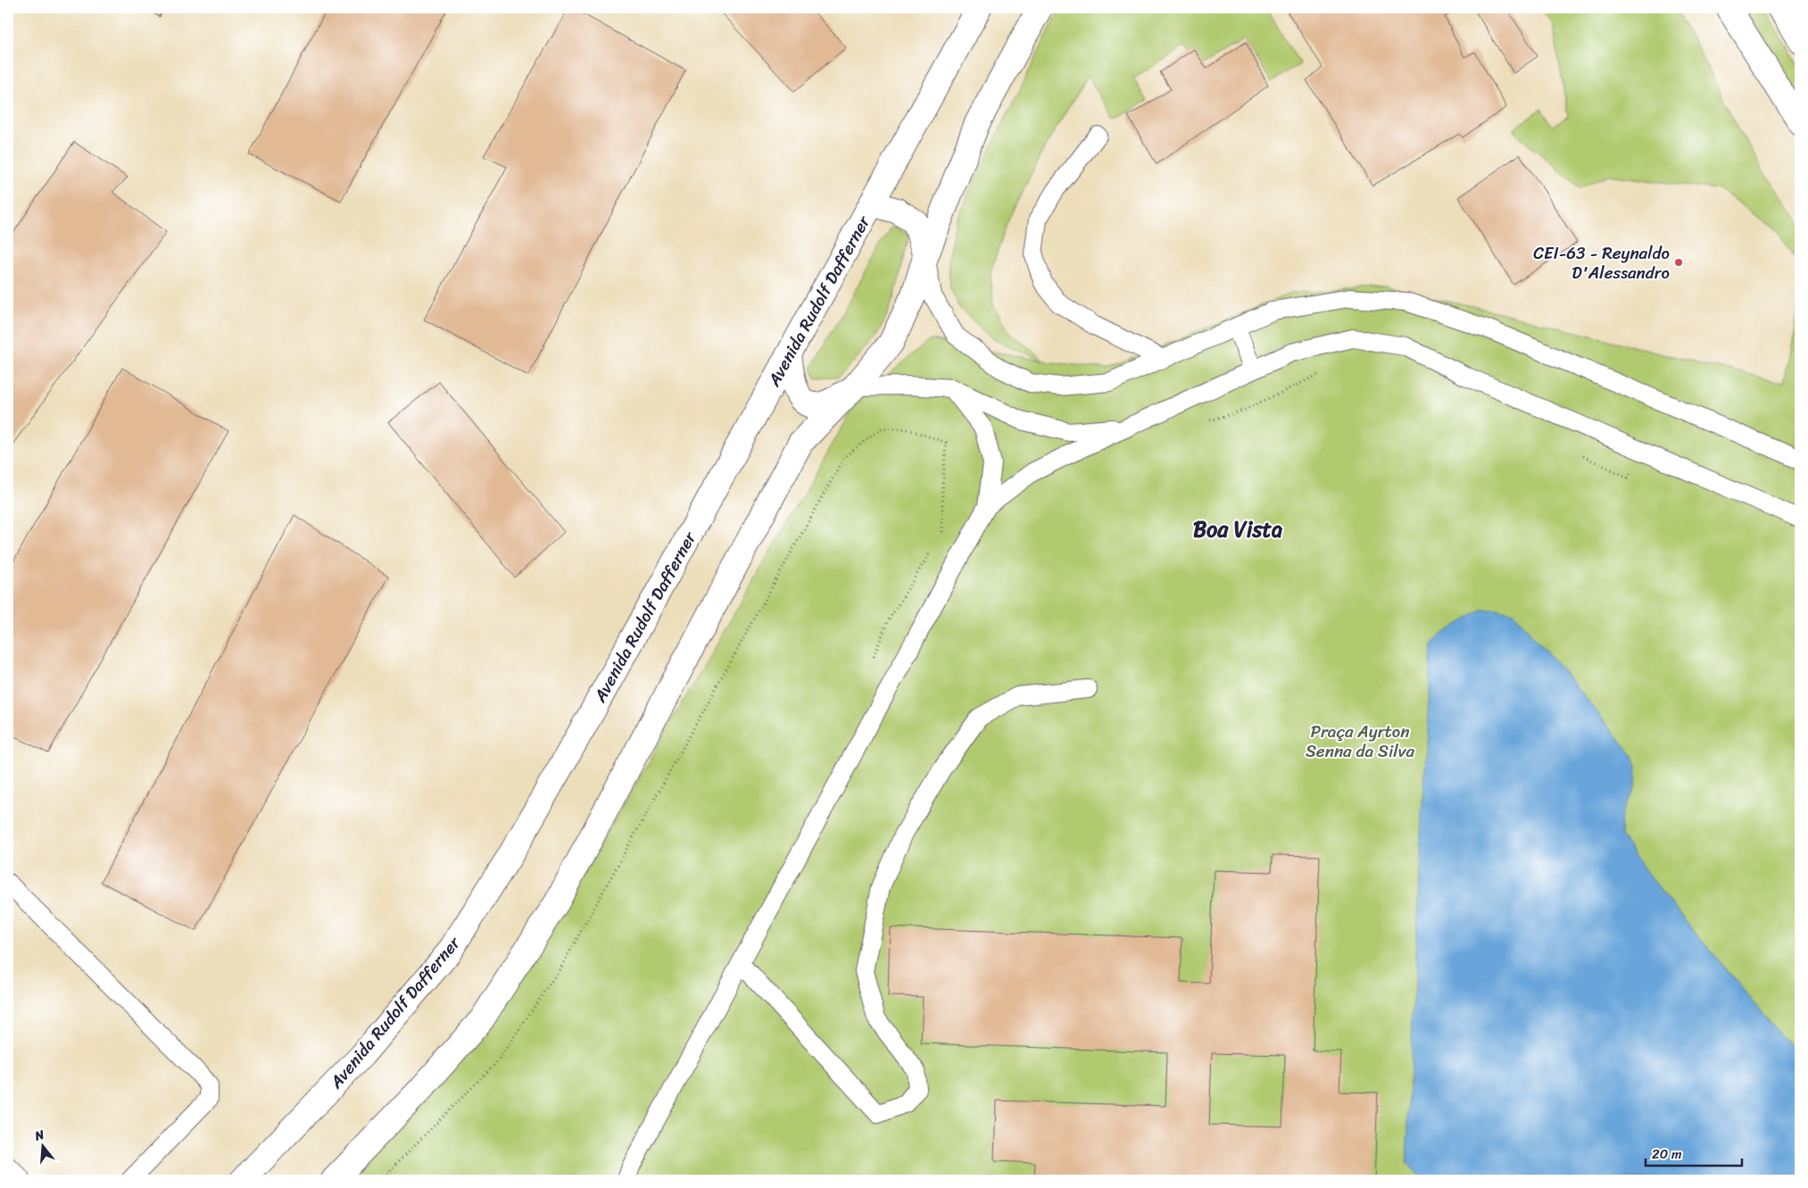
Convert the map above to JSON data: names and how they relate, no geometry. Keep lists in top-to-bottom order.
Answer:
{
  "streets": {
    "main road": ["Avenida Rudolf Dafferner"]
  },
  "districts": ["Boa Vista"],
  "parks": ["Praça Ayrton Senna da Silva"],
  "places": ["CEI-63 - Reynaldo D'Alessandro"],
  "scale_bar": "20 m",
  "north": "top"
}
